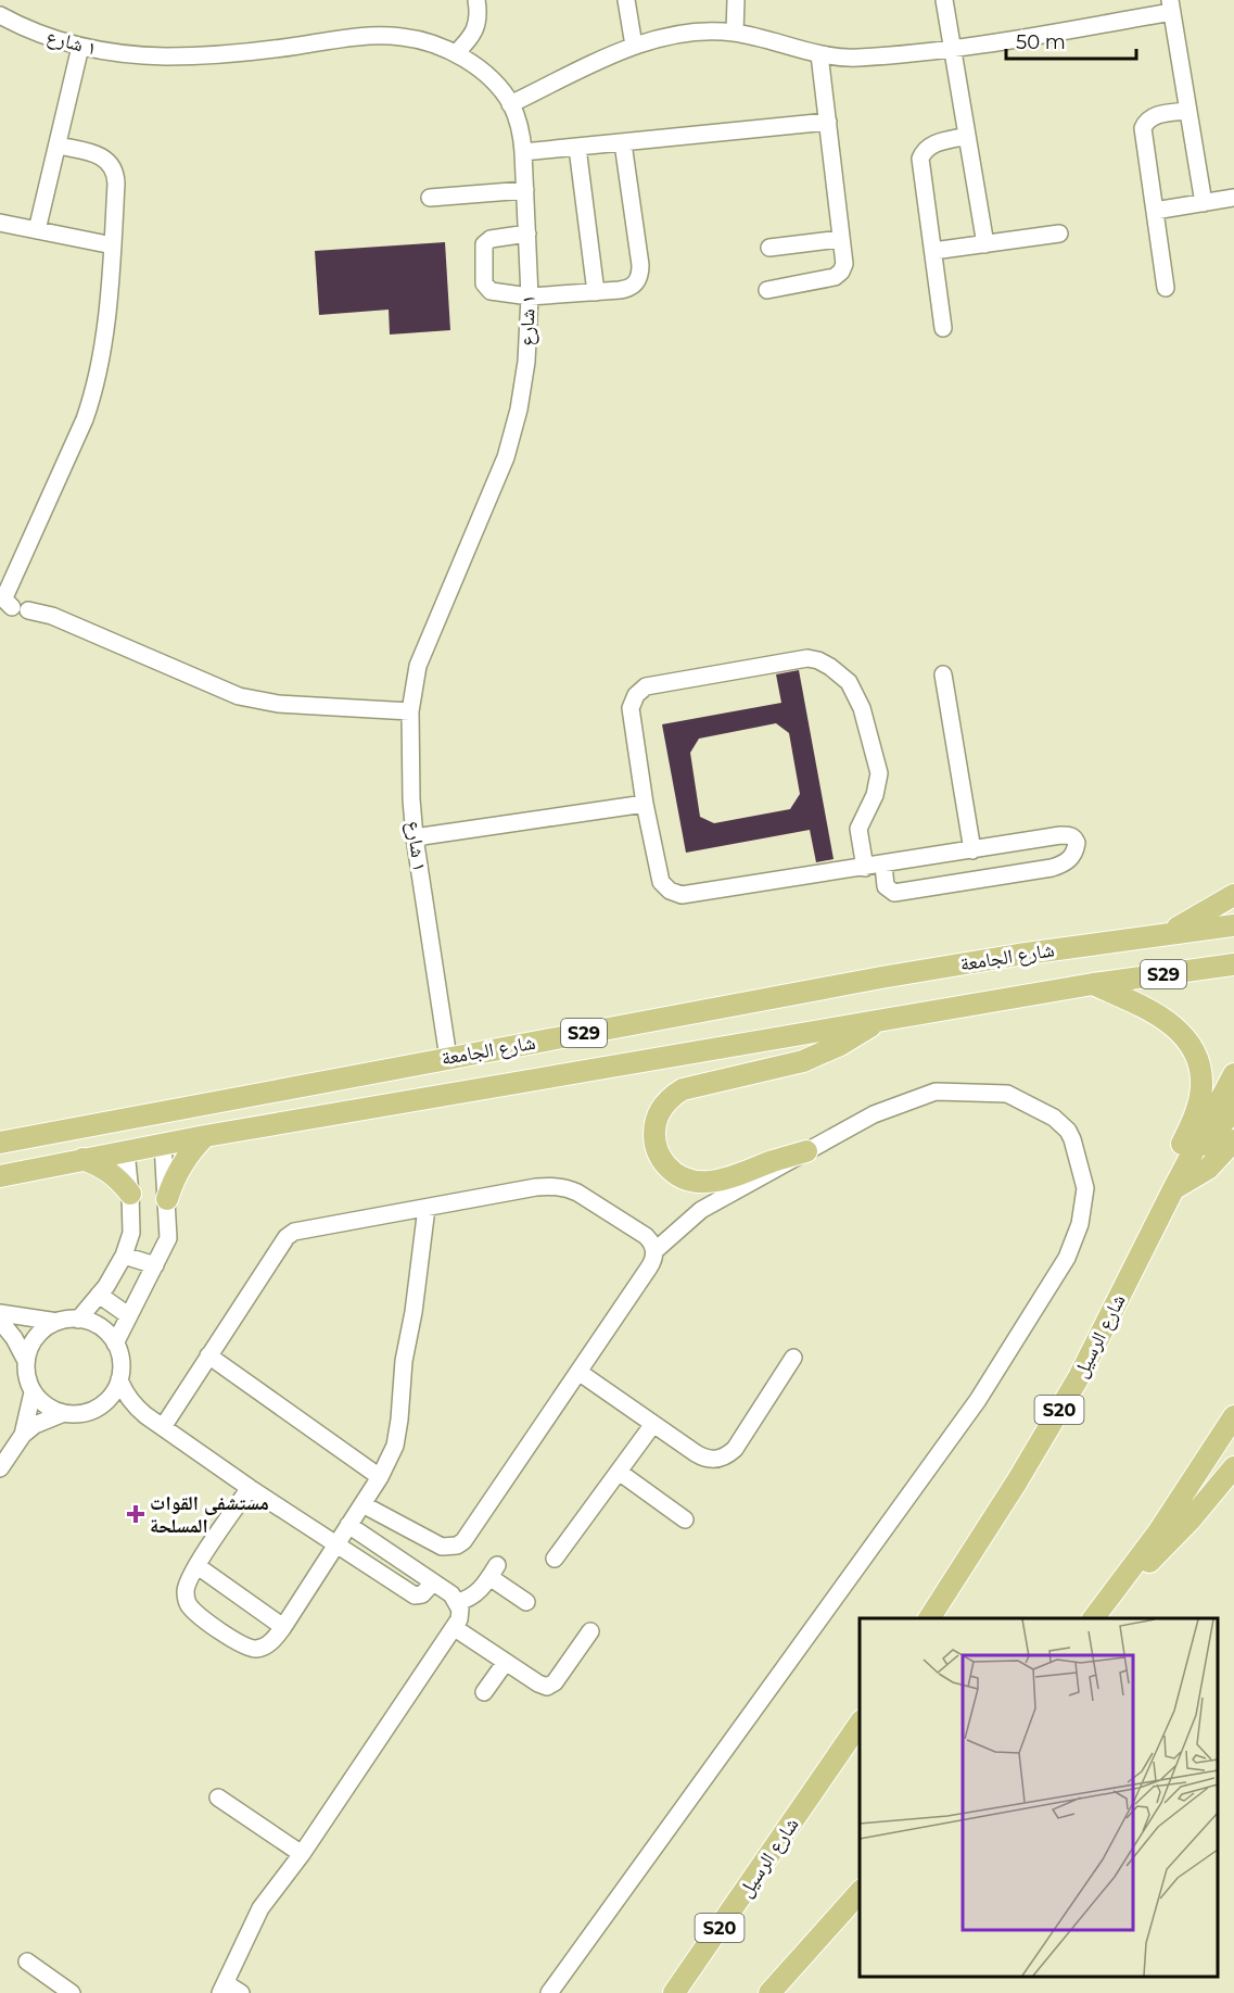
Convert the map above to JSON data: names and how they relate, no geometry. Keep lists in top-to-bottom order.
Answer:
{
  "streets": {
    "main road": [
      "شارع الجامعة",
      "S29",
      "شارع الرسيل",
      "S20"
    ],
    "street": ["١ شارع"]
  },
  "crossings": [
    ["١ شارع", "شارع الجامعة"],
    ["شارع الجامعة", "S29"]
  ],
  "places": {
    "health": ["مستشفى القوات المسلحة"]
  },
  "scale_bar": "50 m"
}
